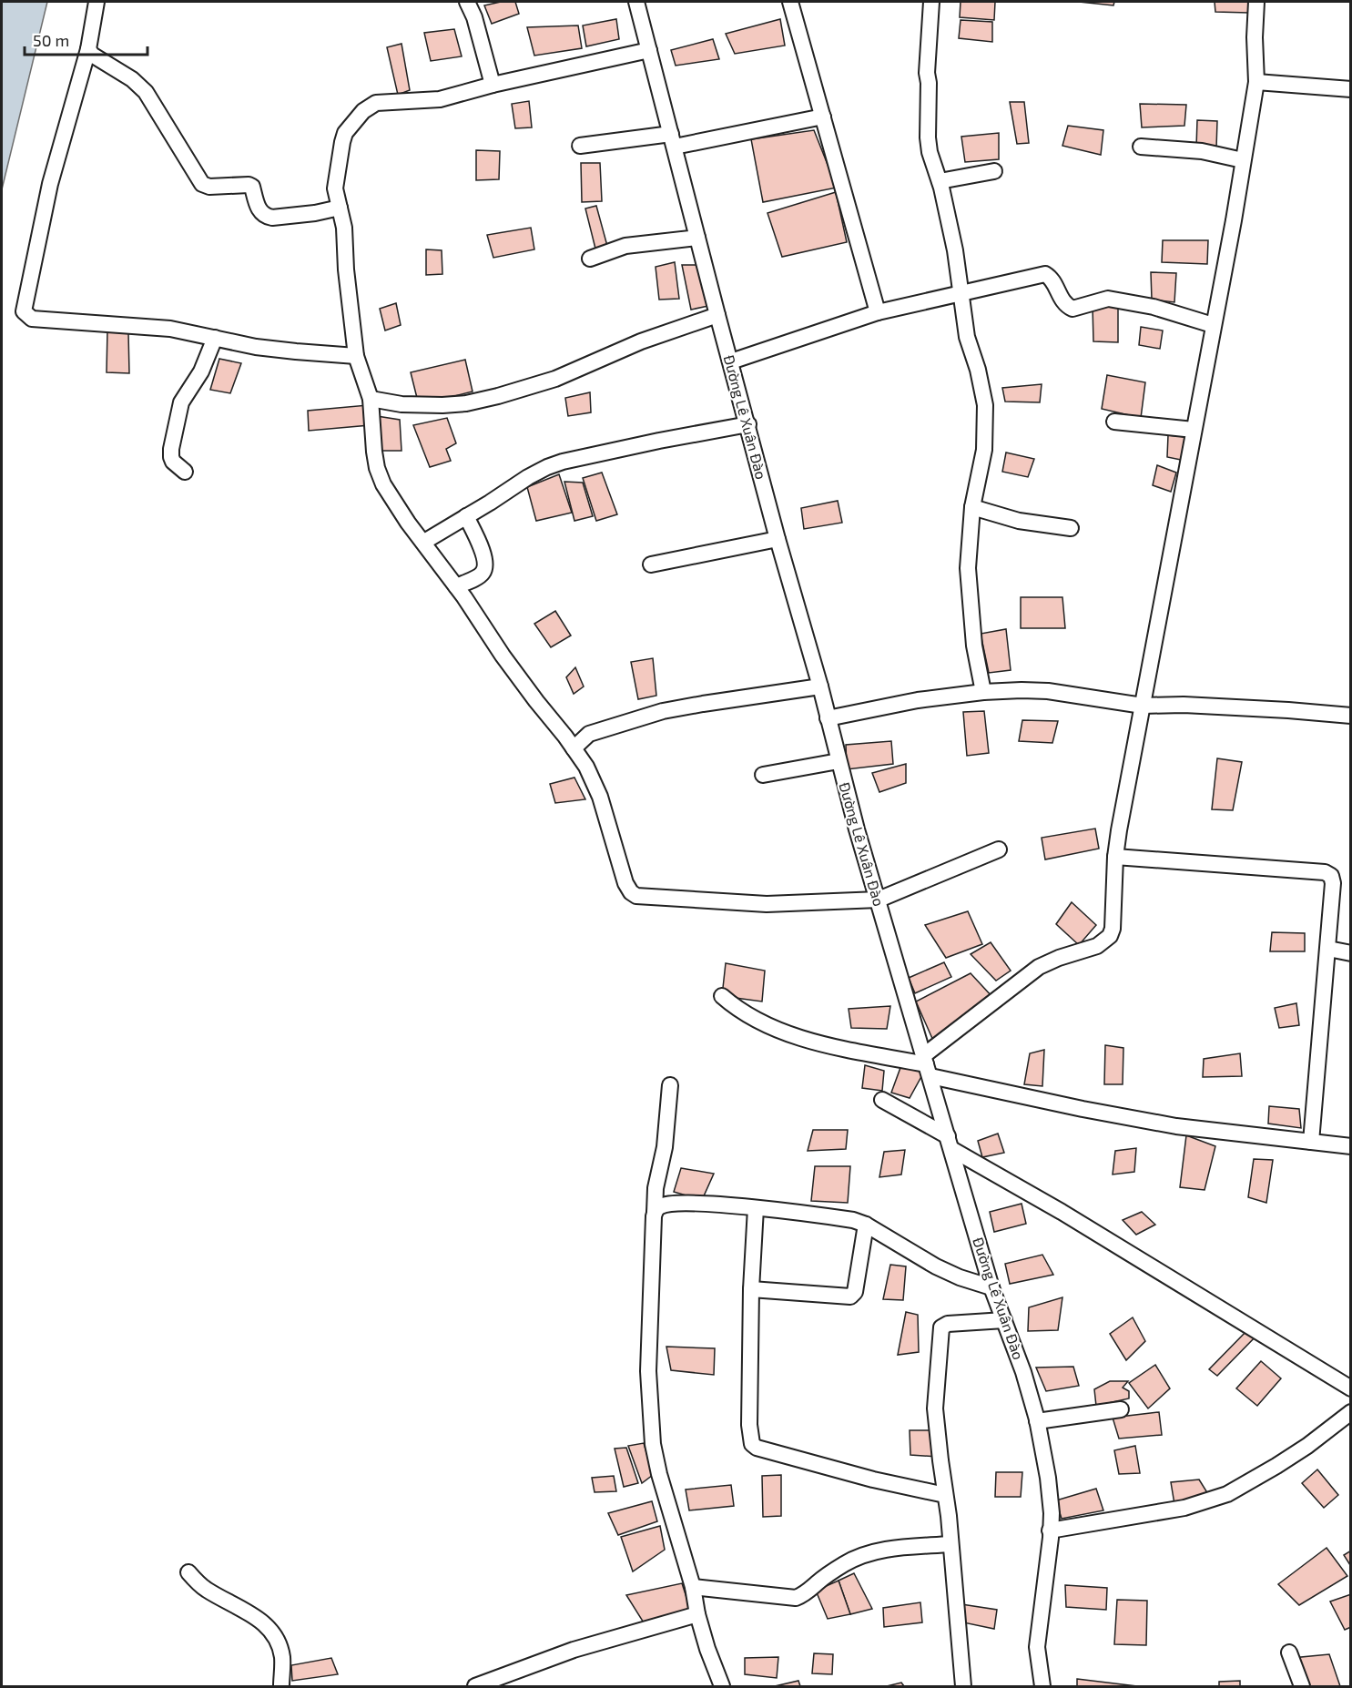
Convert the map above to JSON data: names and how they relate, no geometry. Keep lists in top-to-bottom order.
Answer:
{
  "streets": {
    "street": ["Đường Lê Xuân Đào"]
  },
  "scale_bar": "50 m"
}
